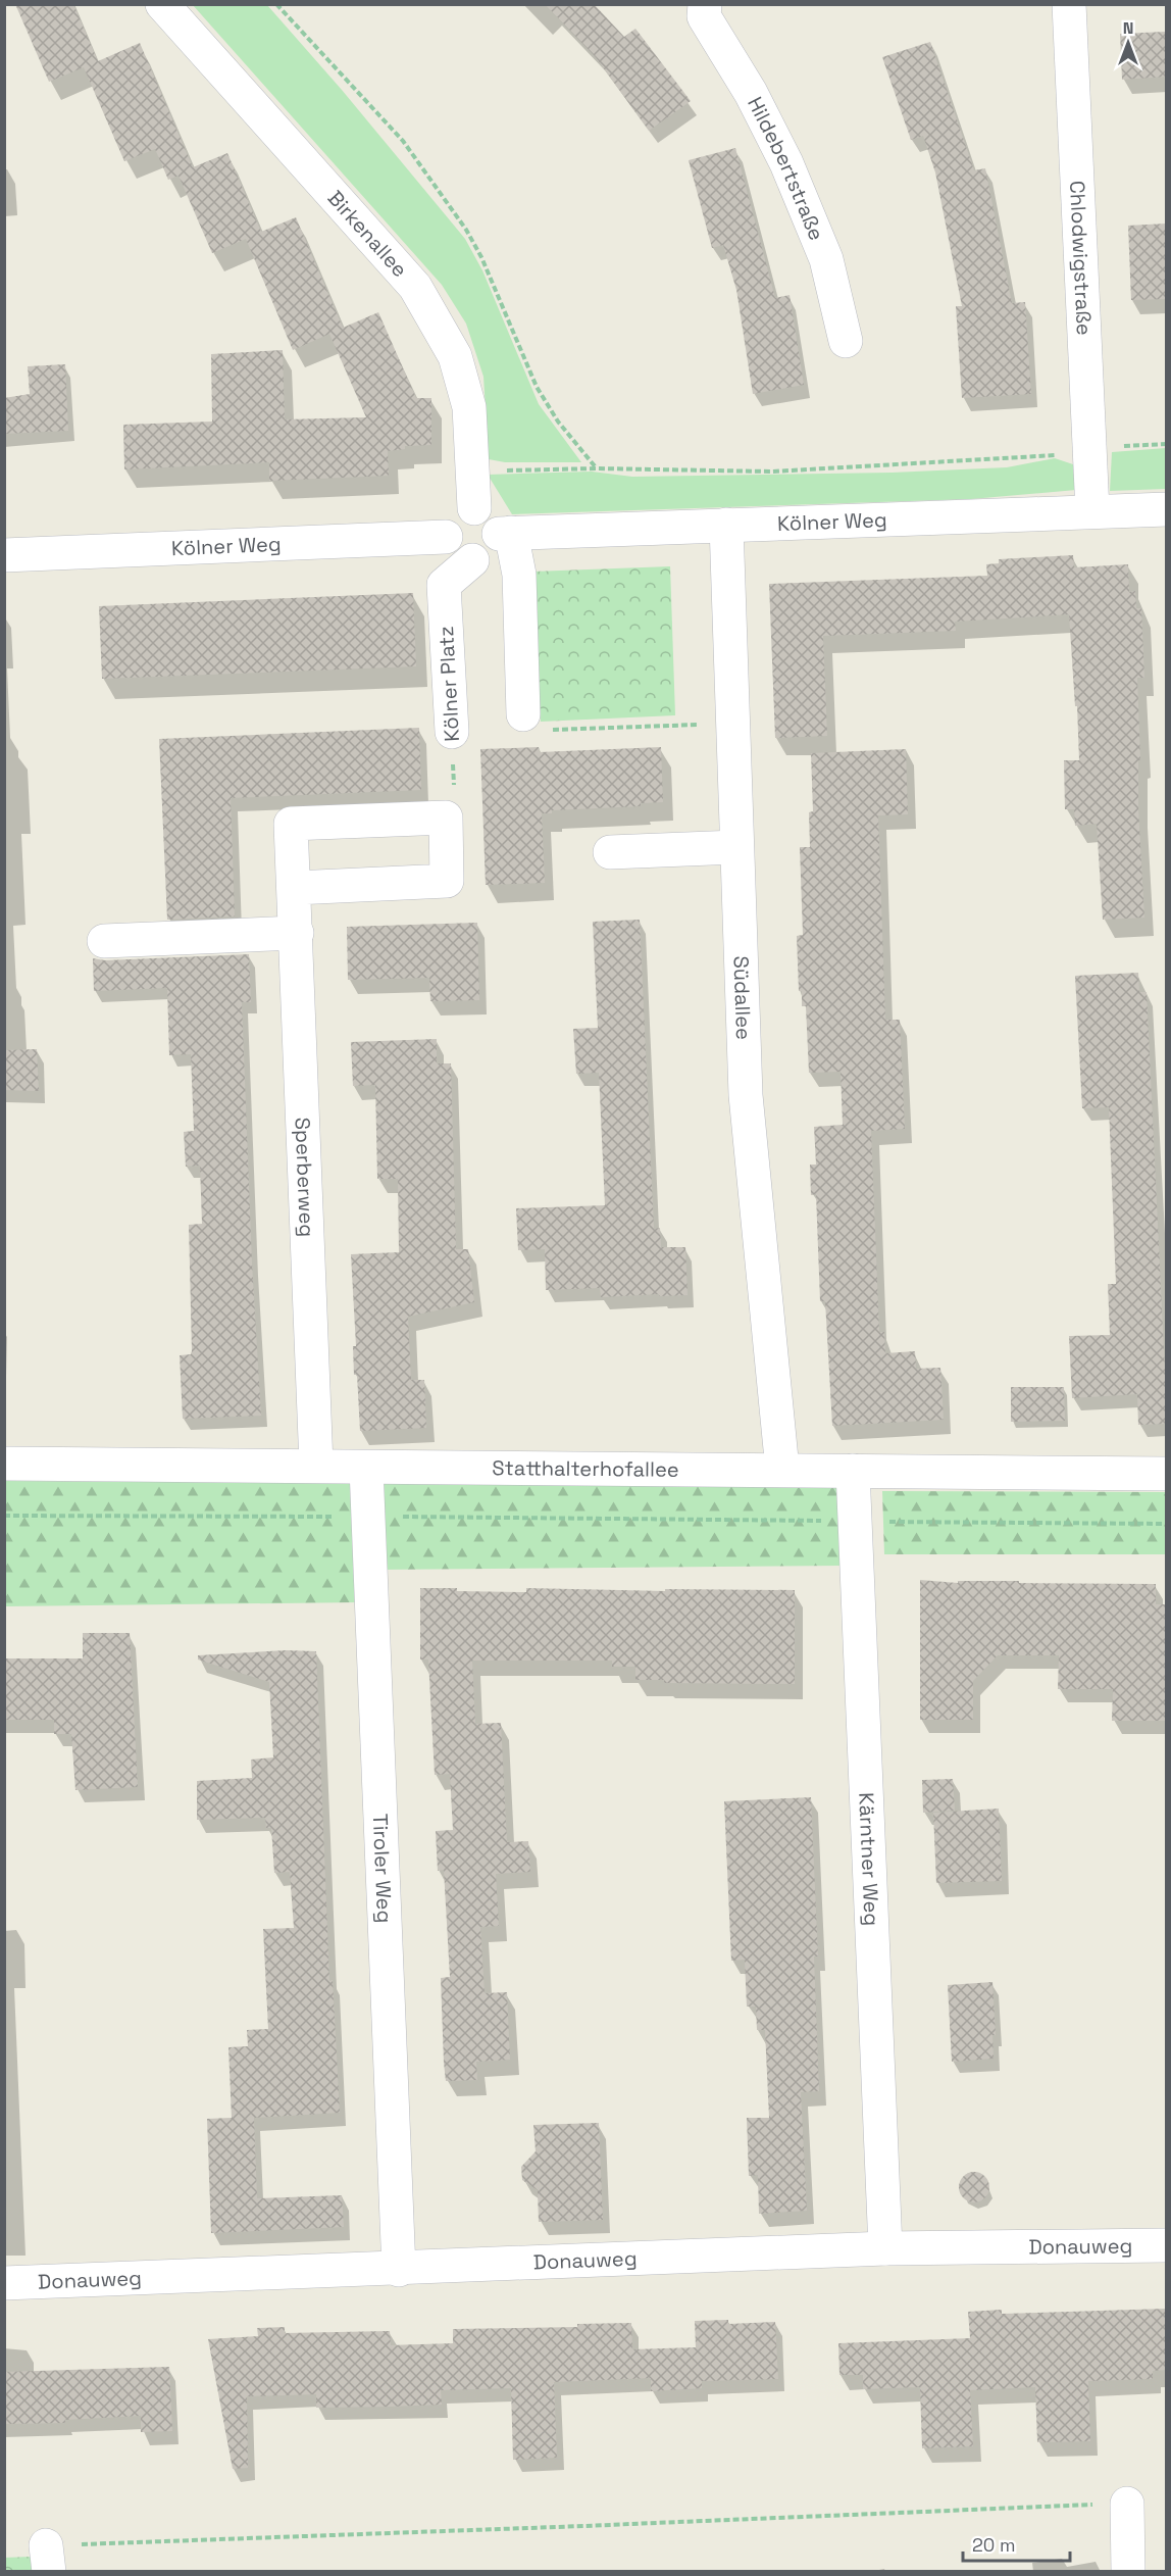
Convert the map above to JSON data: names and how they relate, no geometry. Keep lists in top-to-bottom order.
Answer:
{
  "streets": {
    "street": [
      "Hildebertstraße",
      "Birkenallee",
      "Chlodwigstraße",
      "Kölner Weg",
      "Kölner Platz",
      "Südallee",
      "Sperberweg",
      "Statthalterhofallee",
      "Kärntner Weg",
      "Tiroler Weg",
      "Donauweg"
    ]
  },
  "crossings": [
    ["Birkenallee", "Kölner Weg"],
    ["Birkenallee", "Kölner Platz"],
    ["Chlodwigstraße", "Kölner Weg"],
    ["Kölner Weg", "Kölner Platz"],
    ["Kölner Weg", "Südallee"],
    ["Kölner Platz", "Sperberweg"],
    ["Südallee", "Statthalterhofallee"],
    ["Sperberweg", "Statthalterhofallee"],
    ["Statthalterhofallee", "Kärntner Weg"],
    ["Statthalterhofallee", "Tiroler Weg"],
    ["Kärntner Weg", "Donauweg"],
    ["Tiroler Weg", "Donauweg"]
  ],
  "scale_bar": "20 m",
  "north": "top"
}
